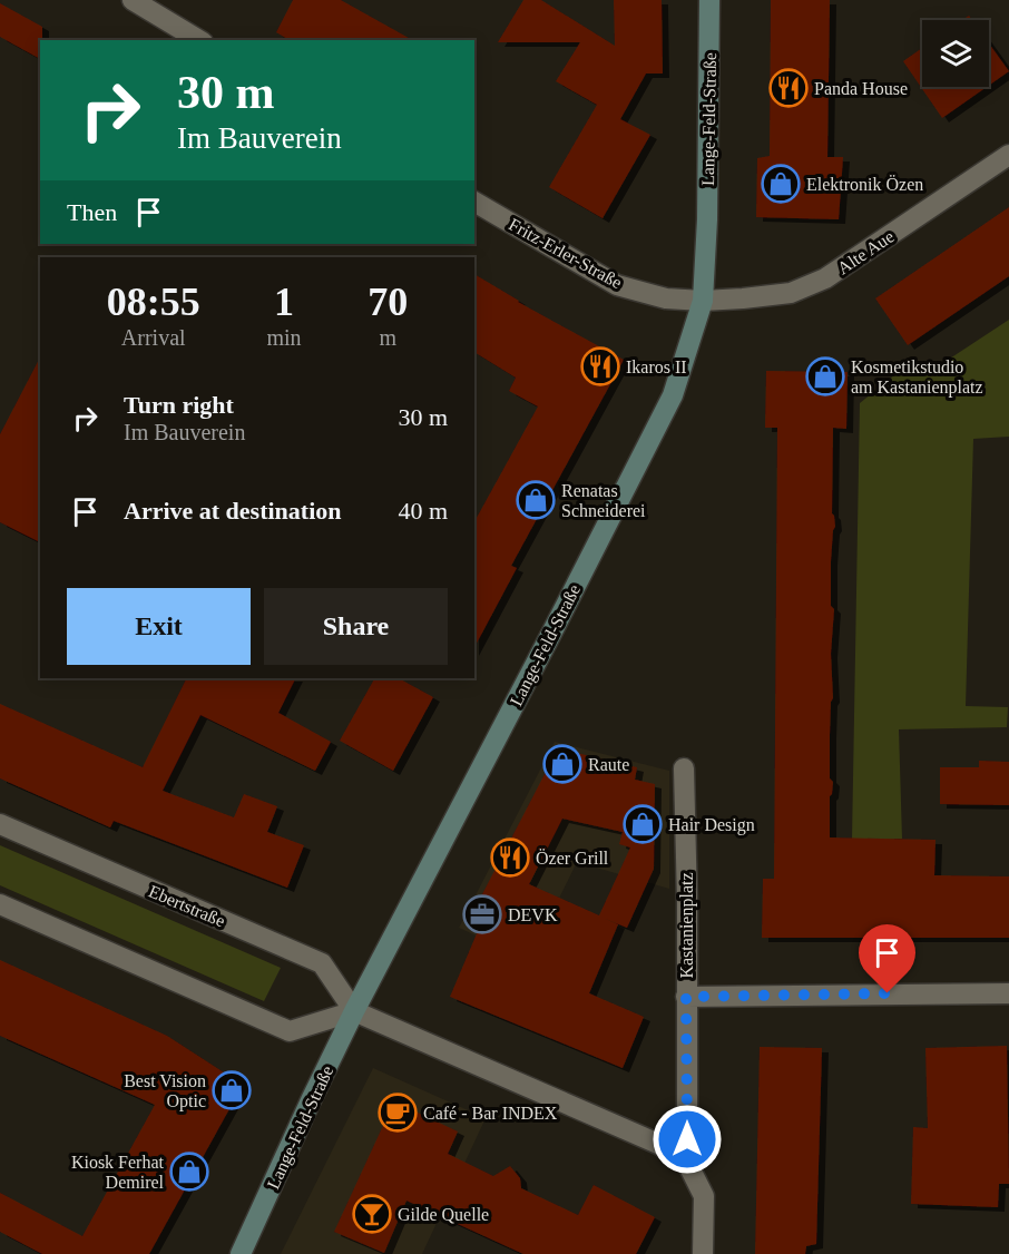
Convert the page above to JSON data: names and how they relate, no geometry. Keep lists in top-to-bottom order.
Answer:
{
  "streets": {
    "street": [
      "Lange-Feld-Straße",
      "Alte Aue",
      "Fritz-Erler-Straße",
      "Ebertstraße",
      "Kastanienplatz"
    ]
  },
  "crossings": [
    ["Lange-Feld-Straße", "Alte Aue"],
    ["Lange-Feld-Straße", "Fritz-Erler-Straße"],
    ["Lange-Feld-Straße", "Ebertstraße"],
    ["Alte Aue", "Fritz-Erler-Straße"]
  ],
  "places": {
    "restaurant": ["Panda House", "Ikaros II", "Özer Grill"],
    "shop": [
      "Elektronik Özen",
      "Kosmetikstudio am Kastanienplatz",
      "Renatas Schneiderei",
      "Raute",
      "Hair Design",
      "Best Vision Optic",
      "Kiosk Ferhat Demirel"
    ],
    "office": ["DEVK"],
    "cafe": ["Café - Bar INDEX"],
    "bar": ["Gilde Quelle"]
  },
  "page": {
    "turn": ["30 m", "Im Bauverein"],
    "then": "Then",
    "eta": [
      "08:55",
      "Arrival",
      "1",
      "min",
      "70",
      "m"
    ],
    "list": [
      {
        "name": "Turn right",
        "note": "Im Bauverein",
        "value": "30 m"
      },
      {
        "name": "Arrive at destination",
        "value": "40 m"
      }
    ],
    "buttons": ["Exit", "Share"]
  }
}
